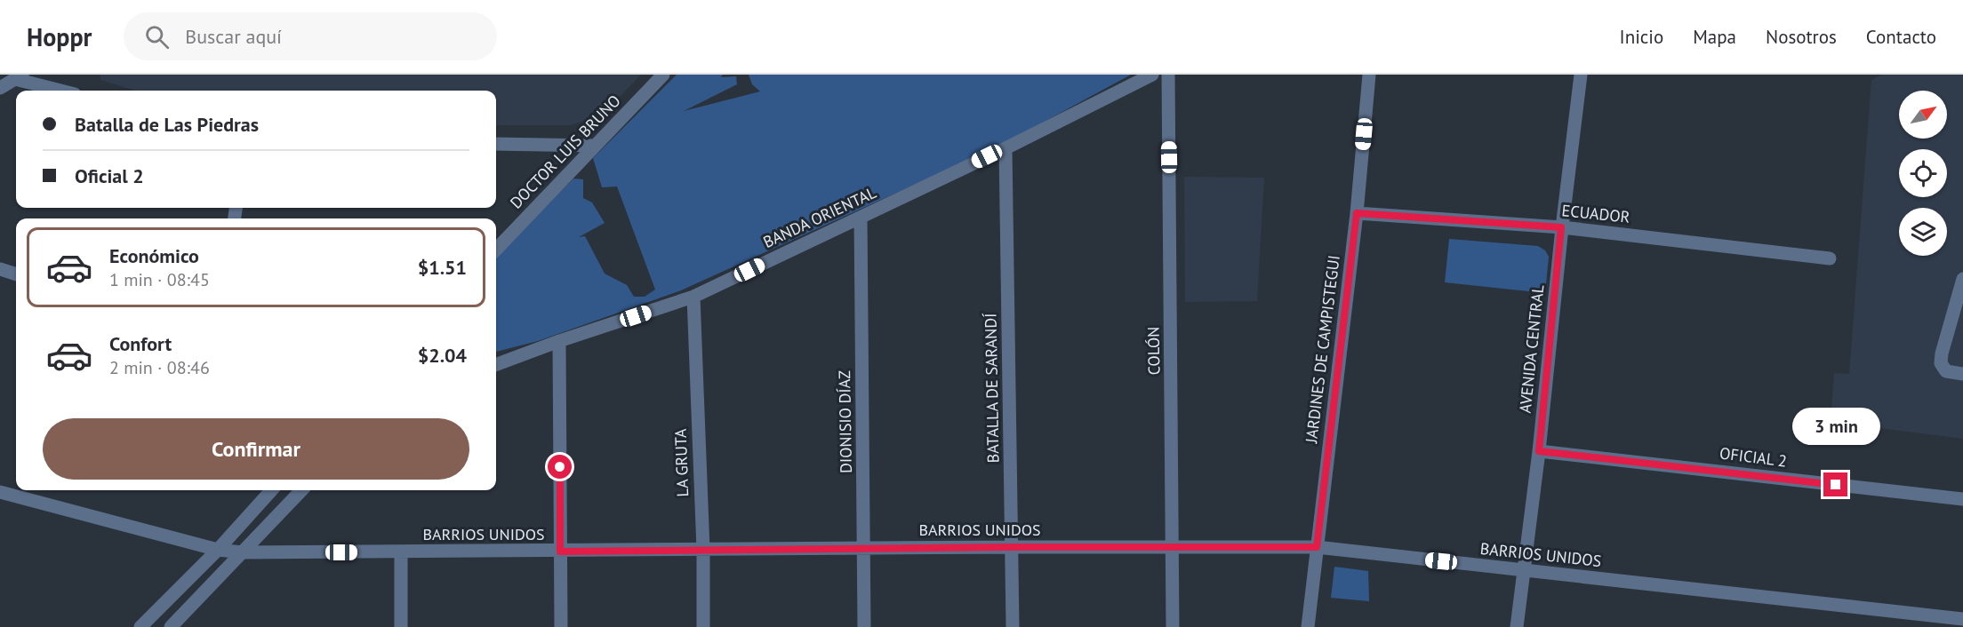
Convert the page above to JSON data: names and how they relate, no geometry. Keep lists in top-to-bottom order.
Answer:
{
  "streets": {
    "street": [
      "DOCTOR LUIS BRUNO",
      "ECUADOR",
      "BANDA ORIENTAL",
      "JARDINES DE CAMPISTEGUI",
      "AVENIDA CENTRAL",
      "COLÓN",
      "BATALLA DE SARANDÍ",
      "DIONISIO DÍAZ",
      "OFICIAL 2",
      "LA GRUTA",
      "BARRIOS UNIDOS"
    ]
  },
  "crossings": [
    ["ECUADOR", "JARDINES DE CAMPISTEGUI"],
    ["ECUADOR", "AVENIDA CENTRAL"],
    ["BANDA ORIENTAL", "BATALLA DE SARANDÍ"],
    ["BANDA ORIENTAL", "DIONISIO DÍAZ"],
    ["BANDA ORIENTAL", "LA GRUTA"],
    ["JARDINES DE CAMPISTEGUI", "BARRIOS UNIDOS"],
    ["AVENIDA CENTRAL", "OFICIAL 2"],
    ["AVENIDA CENTRAL", "BARRIOS UNIDOS"],
    ["COLÓN", "BARRIOS UNIDOS"],
    ["BATALLA DE SARANDÍ", "BARRIOS UNIDOS"],
    ["DIONISIO DÍAZ", "BARRIOS UNIDOS"],
    ["LA GRUTA", "BARRIOS UNIDOS"]
  ],
  "north": "top right",
  "page": {
    "header": "Hoppr",
    "search": "Buscar aquí",
    "nav": [
      "Inicio",
      "Mapa",
      "Nosotros",
      "Contacto"
    ],
    "banner": ["Batalla de Las Piedras", "Oficial 2"],
    "list": [
      {
        "name": "Económico",
        "note": "1 min · 08:45",
        "value": "$1.51"
      },
      {
        "name": "Confort",
        "note": "2 min · 08:46",
        "value": "$2.04"
      }
    ],
    "bubble": "3 min",
    "buttons": "Confirmar"
  }
}
